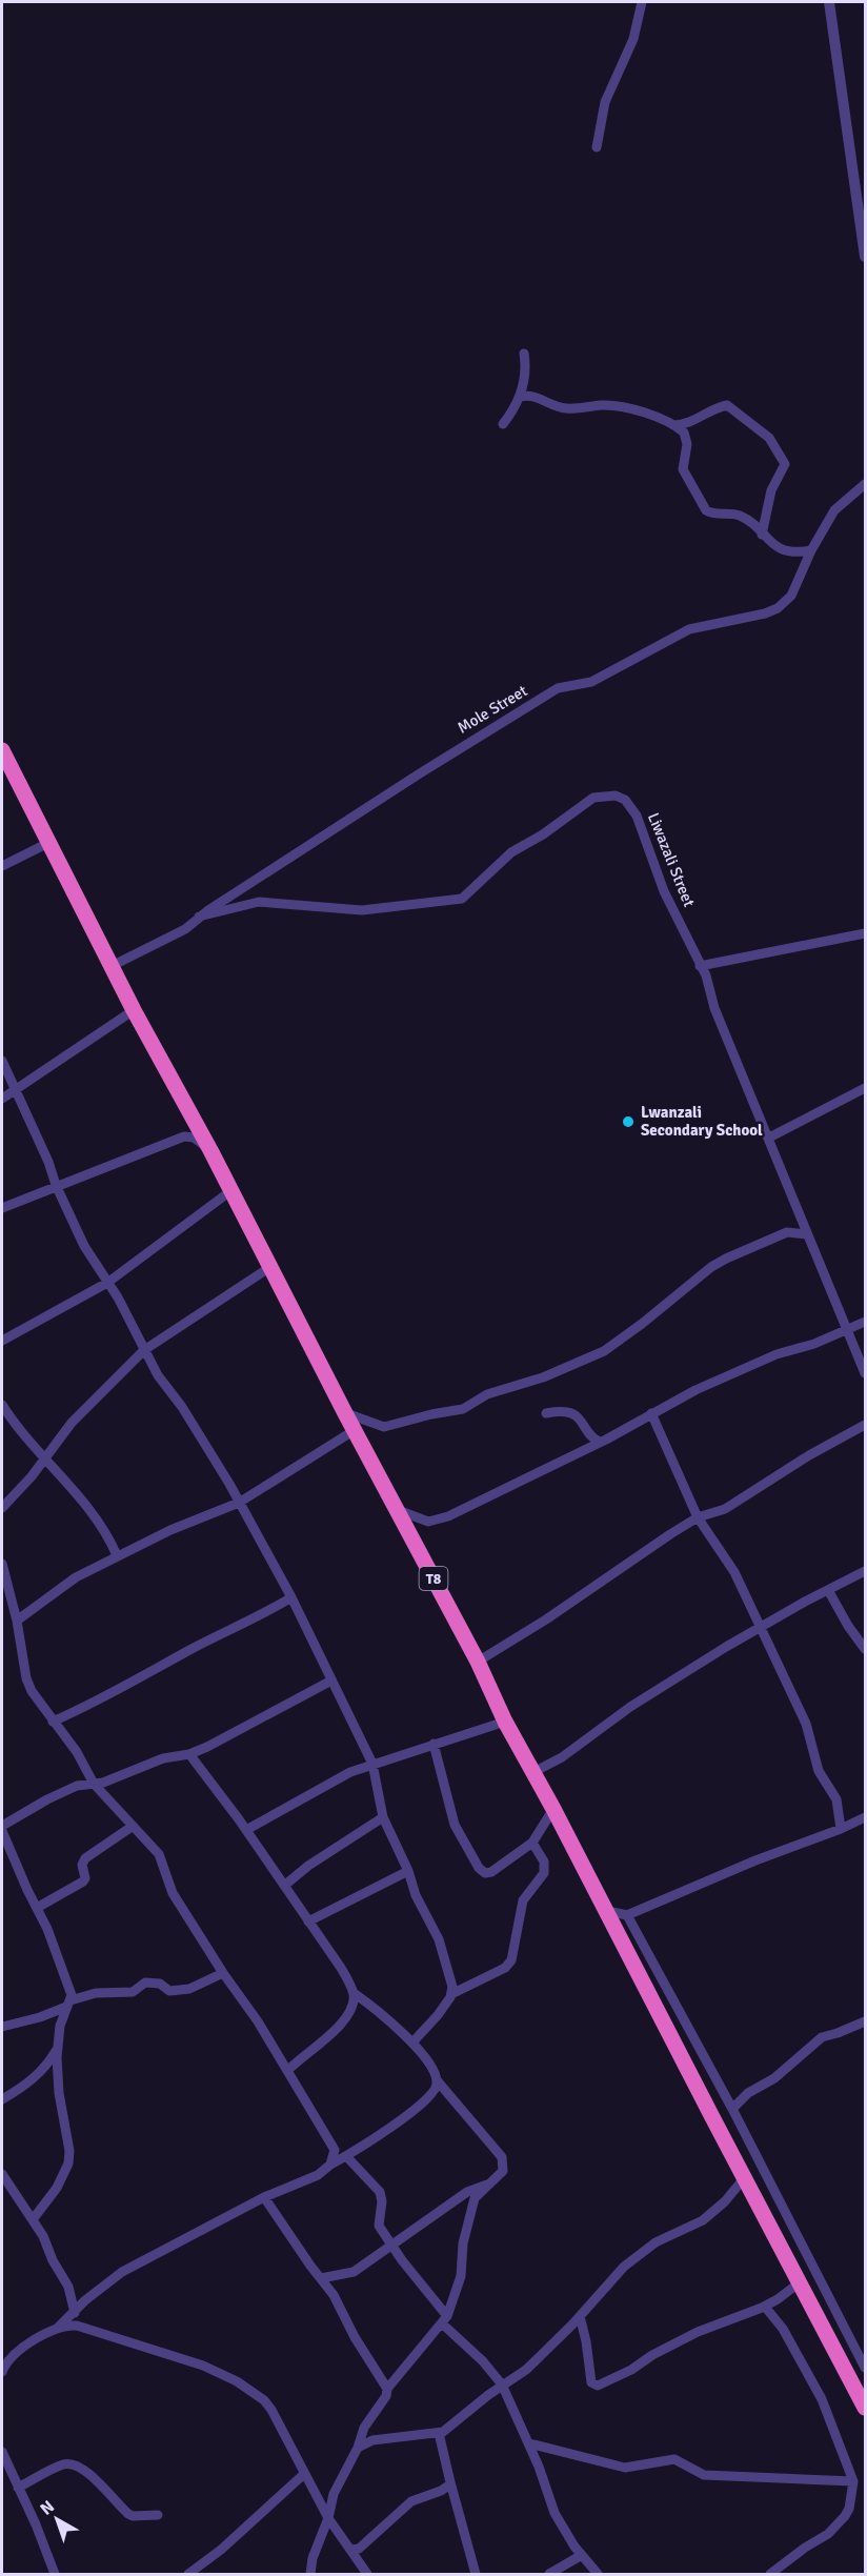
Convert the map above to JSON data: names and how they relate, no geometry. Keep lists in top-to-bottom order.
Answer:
{
  "streets": {
    "highway": ["T8"],
    "street": ["Mole Street", "Liwazali Street"]
  },
  "crossings": [
    ["Mole Street", "Liwazali Street"],
    ["Mole Street", "T8"]
  ],
  "places": ["Lwanzali Secondary School"],
  "north": "top left"
}
